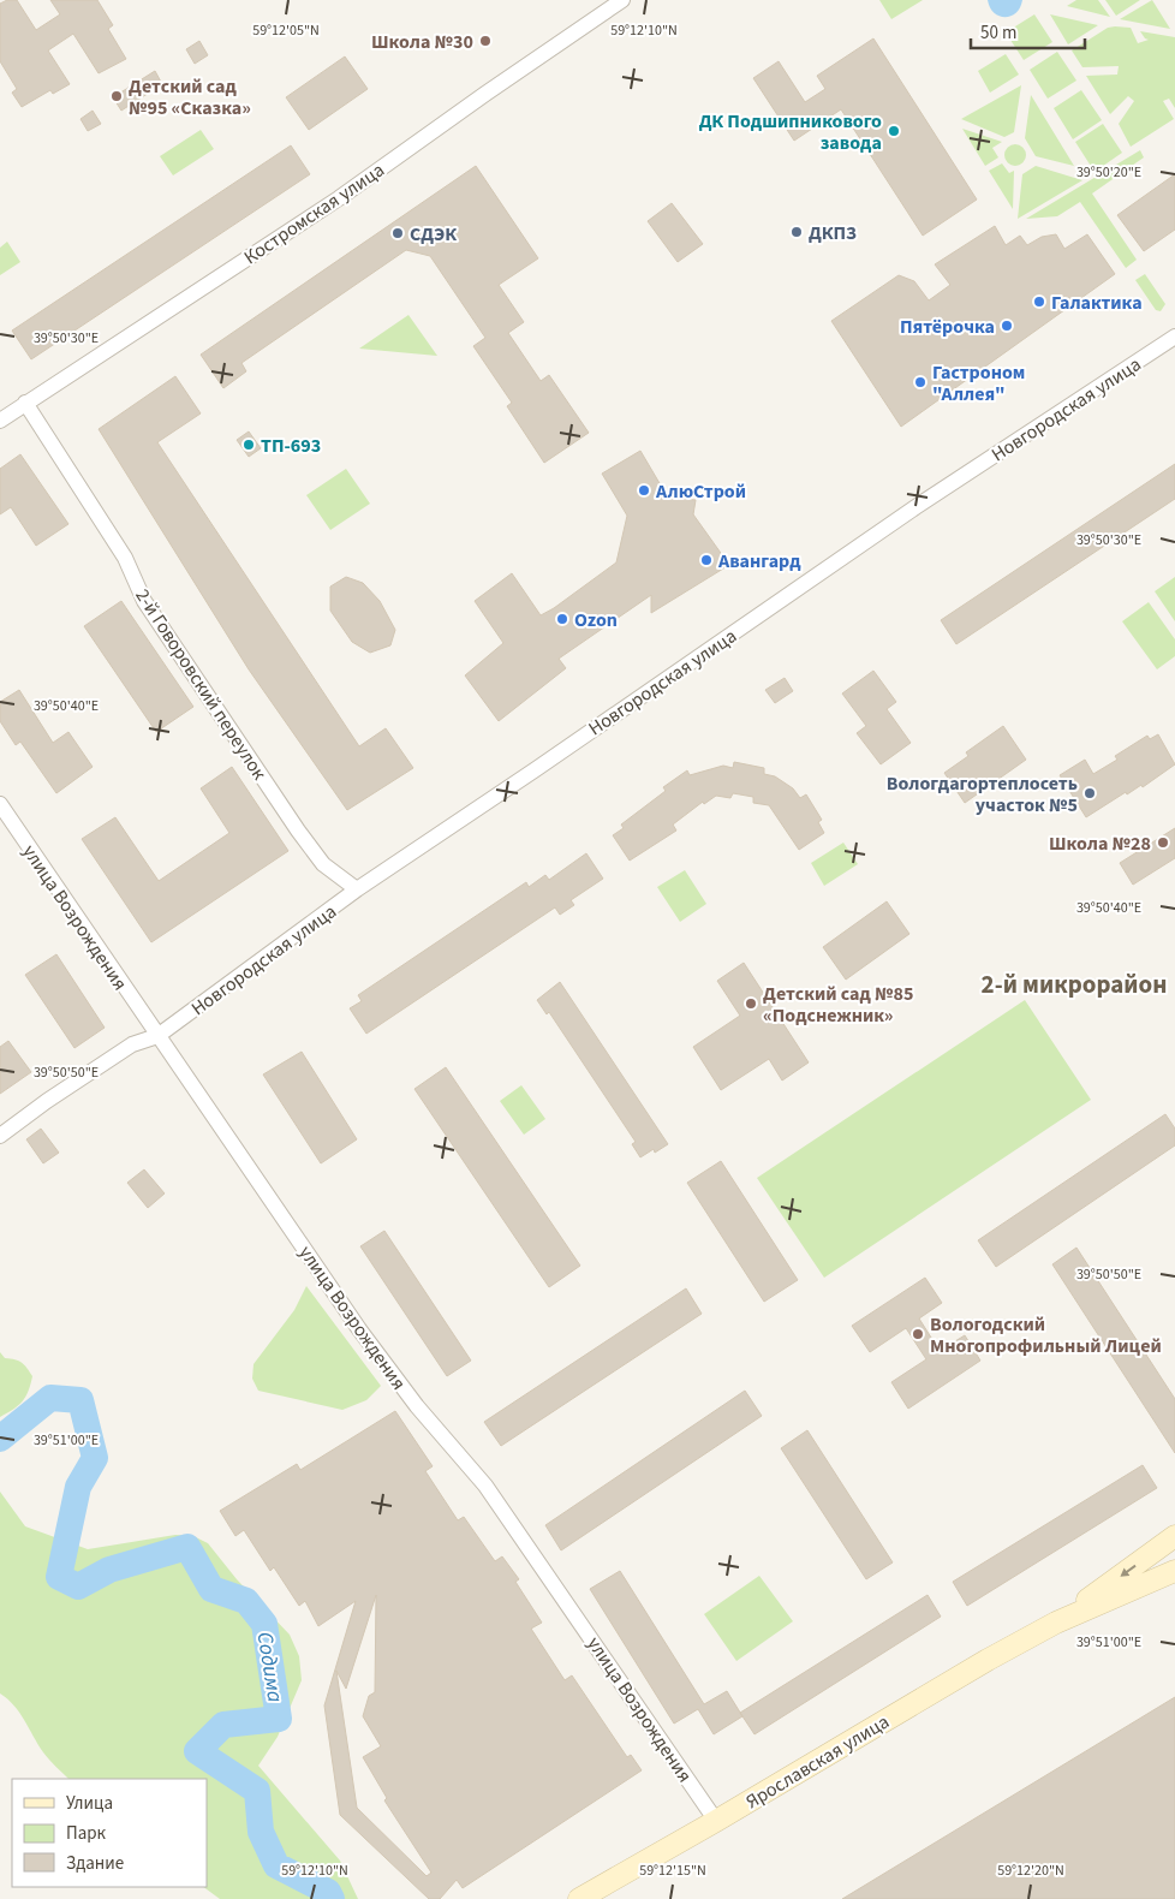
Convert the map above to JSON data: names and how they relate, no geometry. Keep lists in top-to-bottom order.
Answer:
{
  "streets": {
    "street": [
      "Костромская улица",
      "Новгородская улица",
      "2-й Говоровский переулок",
      "улица Возрождения",
      "Ярославская улица"
    ]
  },
  "crossings": [
    ["Костромская улица", "2-й Говоровский переулок"],
    ["Новгородская улица", "2-й Говоровский переулок"],
    ["Новгородская улица", "улица Возрождения"],
    ["улица Возрождения", "Ярославская улица"]
  ],
  "districts": ["2-й микрорайон"],
  "water": ["Содима"],
  "places": [
    "Школа №30",
    "Детский сад №95 «Сказка»",
    "ДК Подшипникового завода",
    "ДКПЗ",
    "СДЭК",
    "Галактика",
    "Пятёрочка",
    "Гастроном \"Аллея\"",
    "ТП-693",
    "АлюСтрой",
    "Авангард",
    "Ozon",
    "Вологдагортеплосеть участок №5",
    "Школа №28",
    "Детский сад №85 «Подснежник»",
    "Вологодский Многопрофильный Лицей"
  ],
  "legend": ["Улица", "Парк", "Здание"],
  "scale_bar": "50 m",
  "coordinates": [
    "59°12'05\"N",
    "59°12'10\"N",
    "39°50'20\"E",
    "39°50'30\"E",
    "39°50'40\"E",
    "39°50'50\"E",
    "39°51'00\"E",
    "59°12'15\"N",
    "59°12'20\"N"
  ]
}
